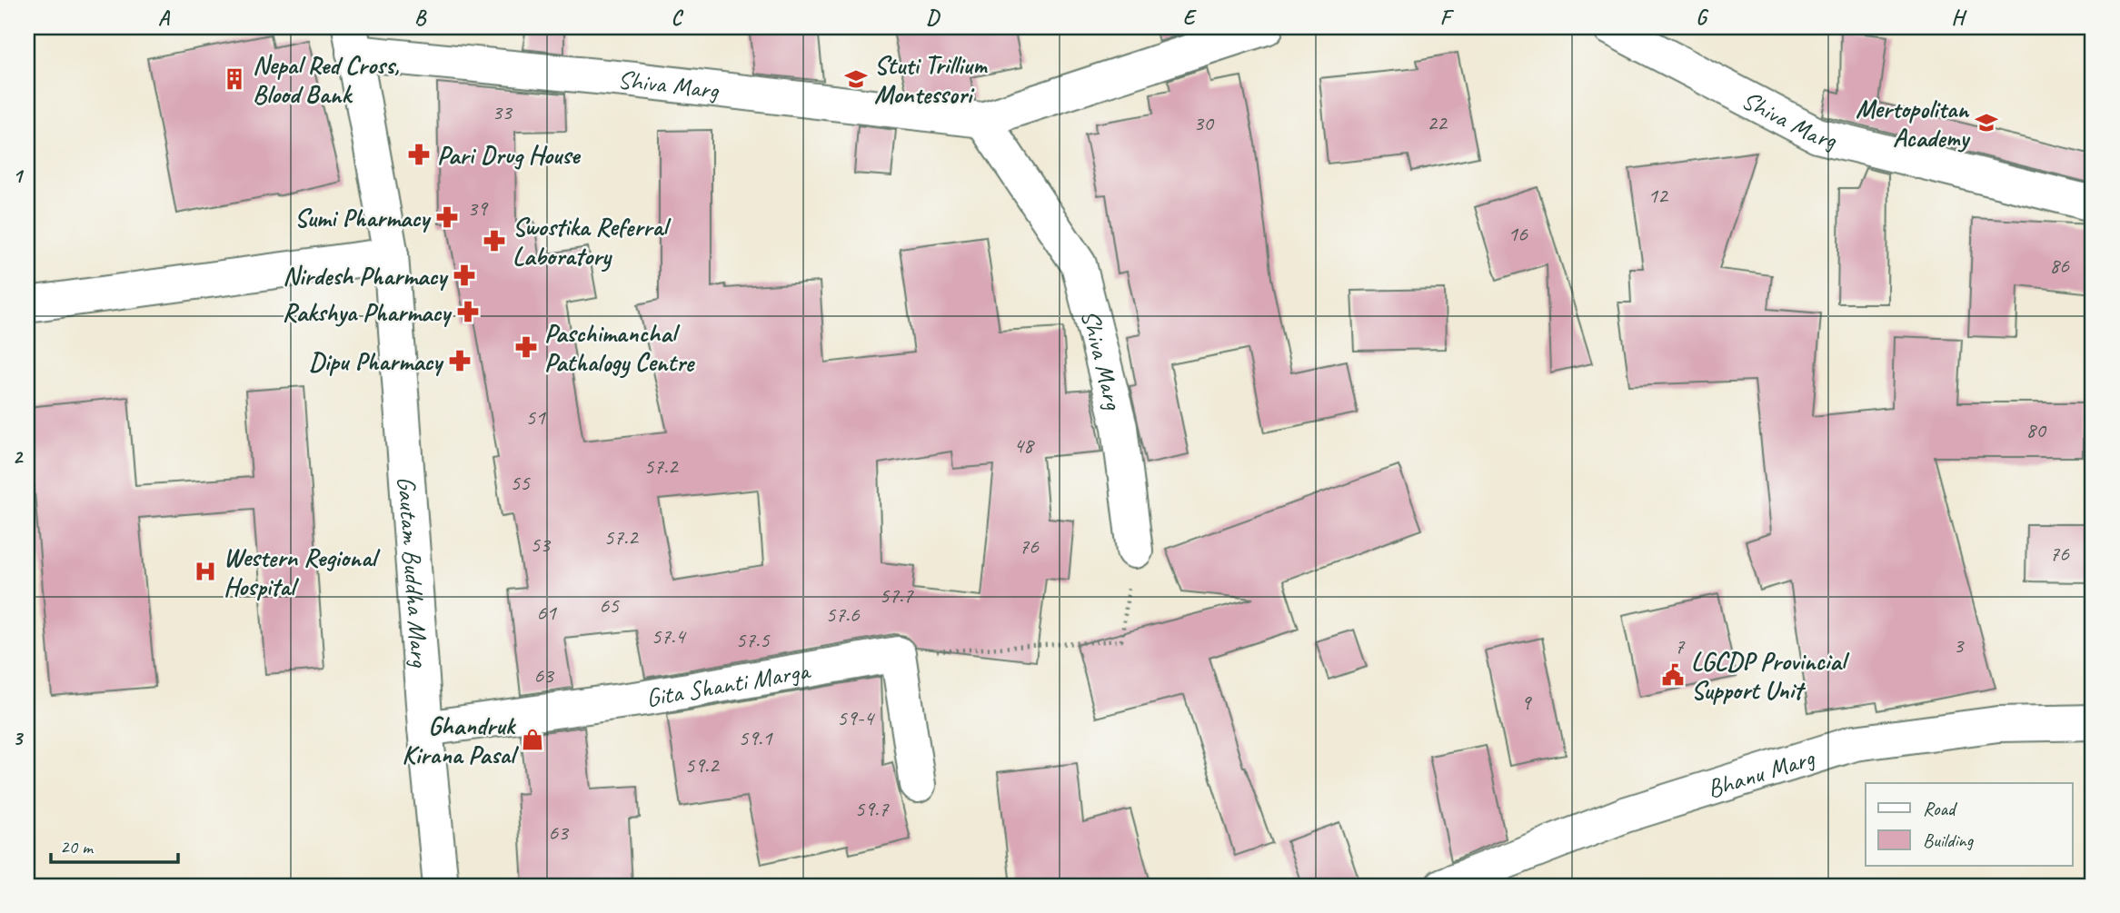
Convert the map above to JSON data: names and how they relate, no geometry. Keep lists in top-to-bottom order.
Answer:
{
  "streets": {
    "street": [
      "Shiva Marg",
      "Gautam Buddha Marg",
      "Gita Shanti Marga",
      "Bhanu Marg"
    ]
  },
  "crossings": [
    ["Shiva Marg", "Gautam Buddha Marg"],
    ["Gautam Buddha Marg", "Gita Shanti Marga"]
  ],
  "places": {
    "building": ["Nepal Red Cross, Blood Bank"],
    "school or university": ["Stuti Trillium Montessori", "Mertopolitan Academy"],
    "pharmacy": [
      "Pari Drug House",
      "Sumi Pharmacy",
      "Swostika Referral Laboratory",
      "Nirdesh Pharmacy",
      "Rakshya Pharmacy",
      "Paschimanchal Pathalogy Centre",
      "Dipu Pharmacy"
    ],
    "hospital": ["Western Regional Hospital"],
    "public building": ["LGCDP Provincial Support Unit"],
    "shop": ["Ghandruk Kirana Pasal"]
  },
  "house_numbers": [
    "33",
    "30",
    "22",
    "12",
    "39",
    "16",
    "86",
    "51",
    "80",
    "48",
    "57.2",
    "55",
    "57.2",
    "53",
    "76",
    "76",
    "57.7",
    "65",
    "61",
    "57.6",
    "57.4",
    "57.5",
    "3",
    "7",
    "63",
    "9",
    "59-4",
    "59.1",
    "59.2",
    "59.7",
    "63"
  ],
  "legend": ["Road", "Building"],
  "scale_bar": "20 m",
  "grid": {
    "columns": [
      "A",
      "B",
      "C",
      "D",
      "E",
      "F",
      "G",
      "H"
    ],
    "rows": ["1", "2", "3"]
  }
}
